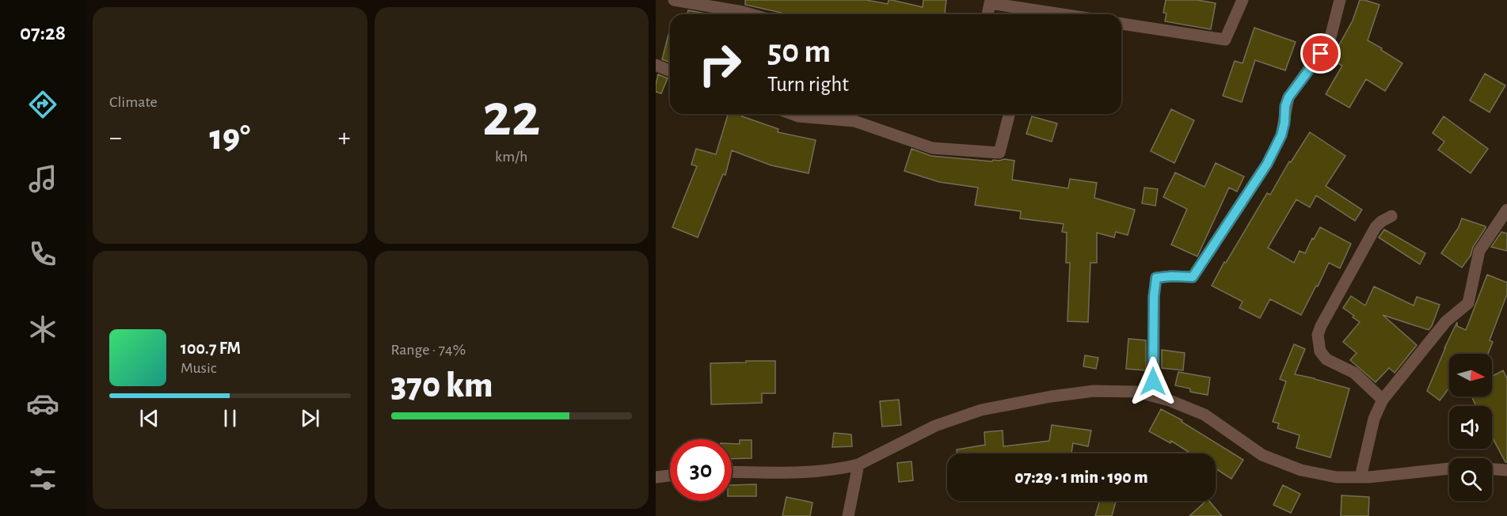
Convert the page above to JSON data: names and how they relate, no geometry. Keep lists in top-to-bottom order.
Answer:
{
  "north": "right",
  "page": {
    "tabs": "07:28",
    "tile": [
      "Climate",
      ["22", "km/h"],
      ["Range · 74%", "370 km"]
    ],
    "turn": ["50 m", "Turn right"],
    "heat": ["−", "19°", "+"],
    "song": ["100.7 FM", "Music"],
    "limit": "30",
    "trip": "07:29 · 1 min · 190 m"
  }
}
